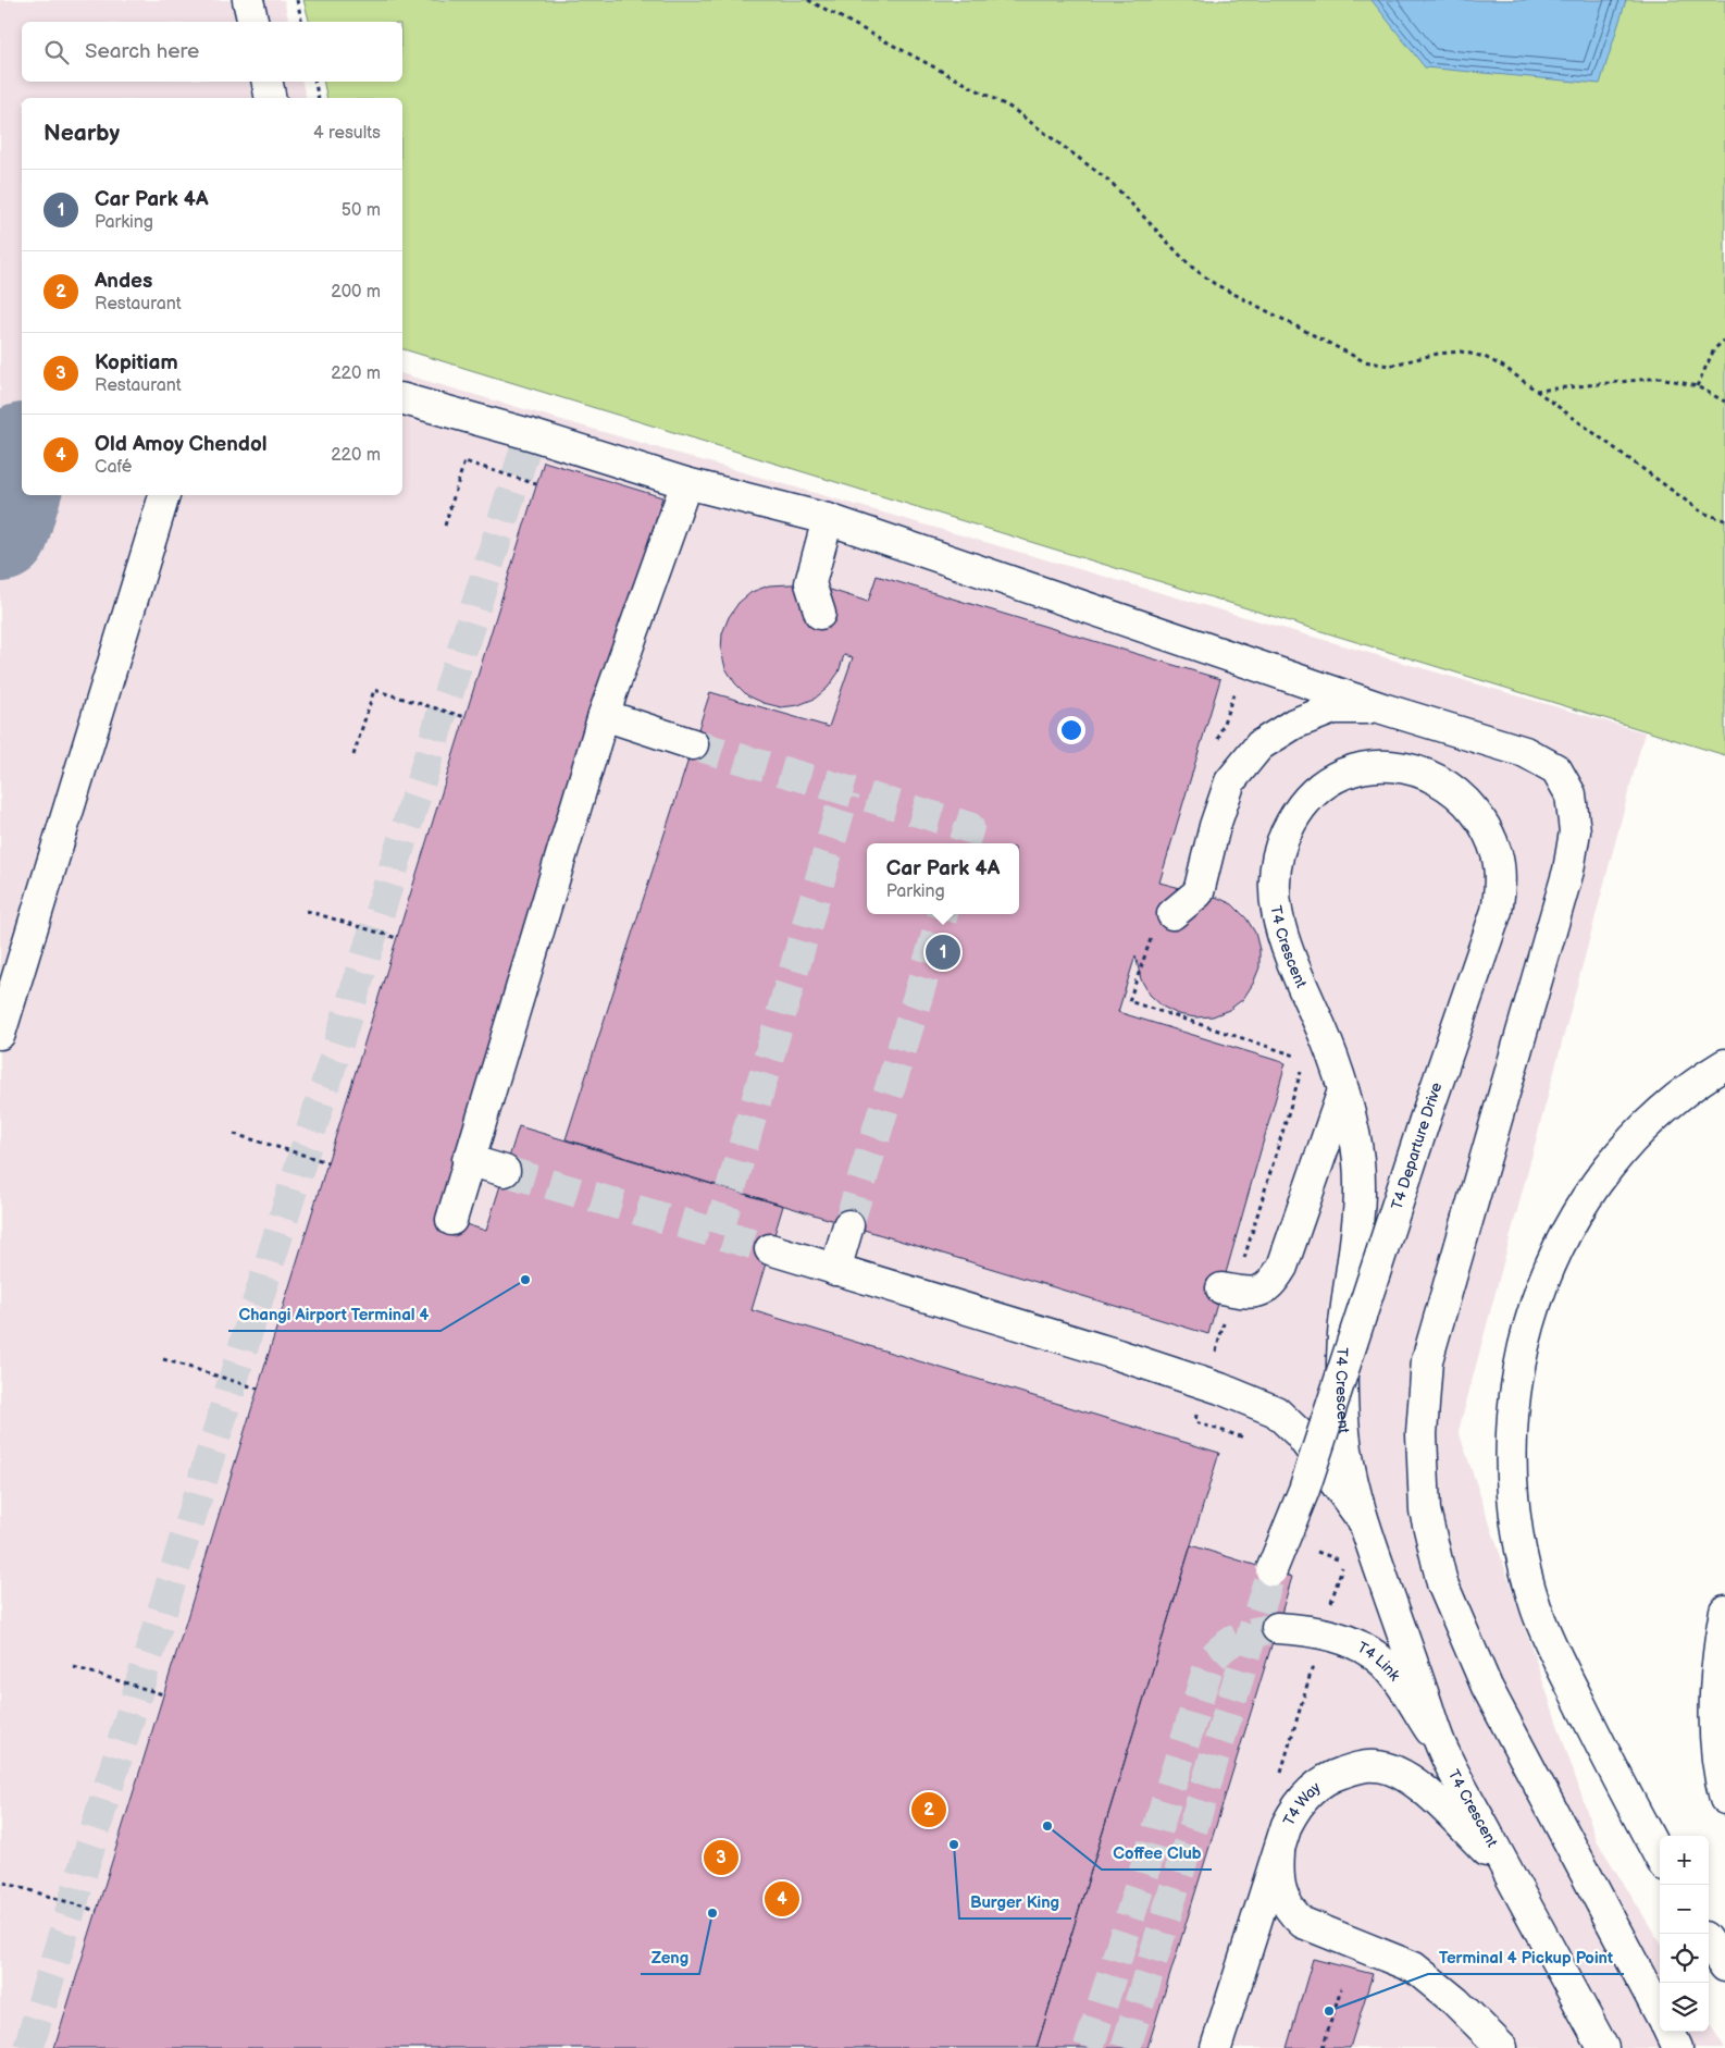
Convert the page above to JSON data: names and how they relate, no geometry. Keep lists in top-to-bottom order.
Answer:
{
  "streets": {
    "main road": [
      "T4 Crescent",
      "T4 Departure Drive",
      "T4 Link",
      "T4 Way"
    ]
  },
  "crossings": [
    ["T4 Crescent", "T4 Departure Drive"],
    ["T4 Crescent", "T4 Link"],
    ["T4 Crescent", "T4 Way"]
  ],
  "places": [
    "Changi Airport Terminal 4",
    "Coffee Club",
    "Burger King",
    "Zeng",
    "Terminal 4 Pickup Point"
  ],
  "page": {
    "search": "Search here",
    "heading": ["Nearby", "4 results"],
    "list": [
      {
        "mark": "1",
        "name": "Car Park 4A",
        "note": "Parking",
        "value": "50 m"
      },
      {
        "mark": "2",
        "name": "Andes",
        "note": "Restaurant",
        "value": "200 m"
      },
      {
        "mark": "3",
        "name": "Kopitiam",
        "note": "Restaurant",
        "value": "220 m"
      },
      {
        "mark": "4",
        "name": "Old Amoy Chendol",
        "note": "Café",
        "value": "220 m"
      }
    ],
    "popup": ["Car Park 4A", "Parking"],
    "pins": [
      "1",
      "2",
      "3",
      "4"
    ],
    "map_buttons": ["+", "−"]
  }
}
